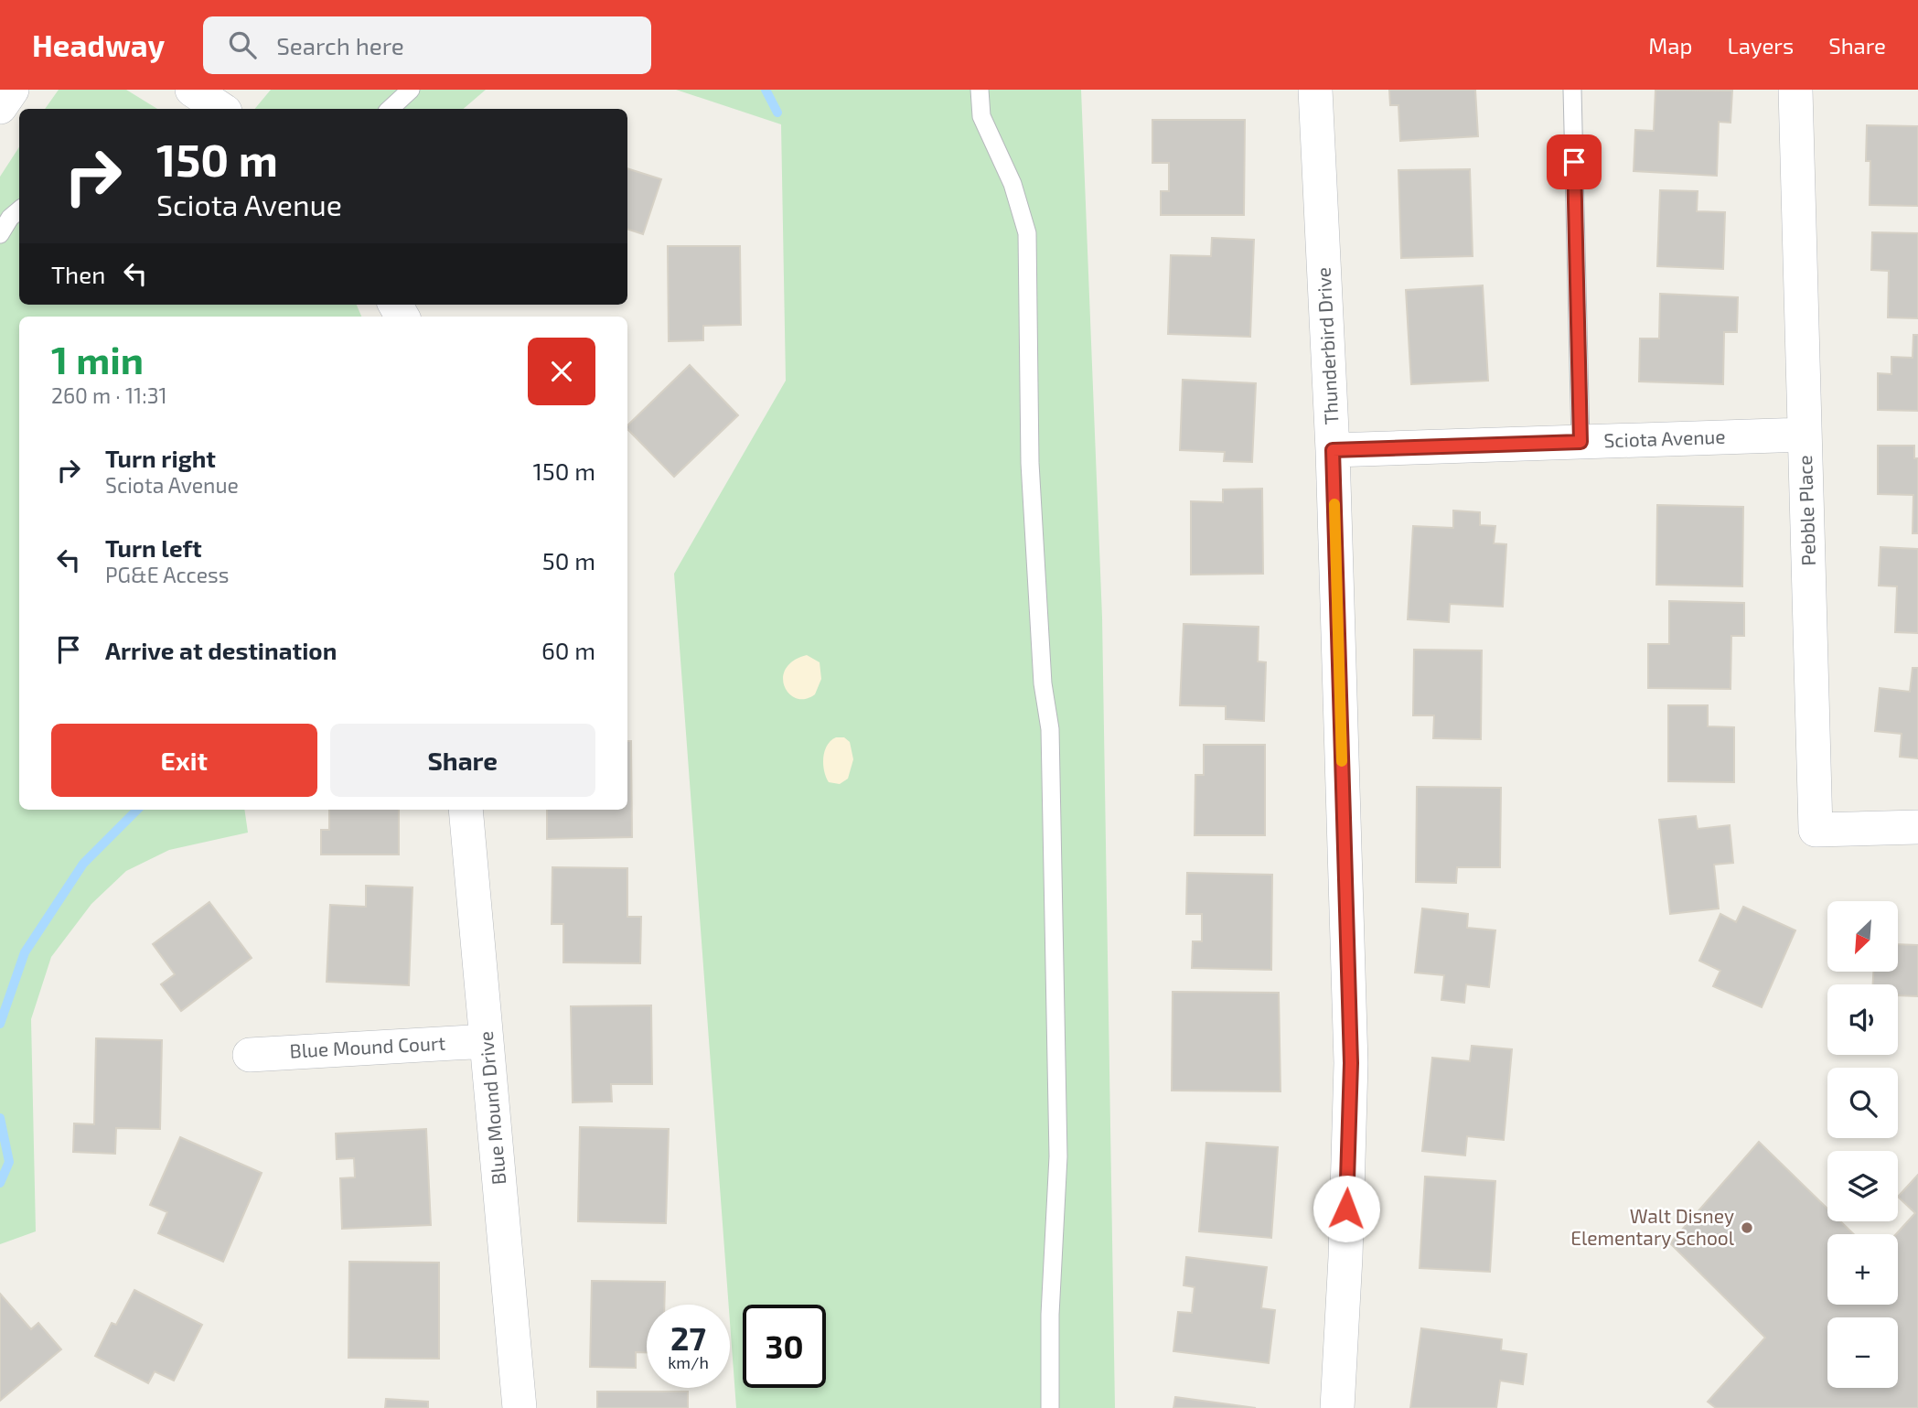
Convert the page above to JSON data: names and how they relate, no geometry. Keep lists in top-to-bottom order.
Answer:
{
  "streets": {
    "street": [
      "Thunderbird Drive",
      "Sciota Avenue",
      "Pebble Place",
      "Blue Mound Court",
      "Blue Mound Drive"
    ]
  },
  "crossings": [
    ["Thunderbird Drive", "Sciota Avenue"],
    ["Sciota Avenue", "Pebble Place"],
    ["Blue Mound Court", "Blue Mound Drive"]
  ],
  "places": ["Walt Disney Elementary School"],
  "north": "bottom left",
  "page": {
    "header": "Headway",
    "search": "Search here",
    "nav": ["Map", "Layers", "Share"],
    "turn": ["150 m", "Sciota Avenue"],
    "then": "Then",
    "heading": ["1 min", "260 m · 11:31"],
    "list": [
      {
        "name": "Turn right",
        "note": "Sciota Avenue",
        "value": "150 m"
      },
      {
        "name": "Turn left",
        "note": "PG&E Access",
        "value": "50 m"
      },
      {
        "name": "Arrive at destination",
        "value": "60 m"
      }
    ],
    "buttons": ["Exit", "Share"],
    "map_buttons": ["+", "−"],
    "speed": "27 km/h",
    "limit": "30"
  }
}
